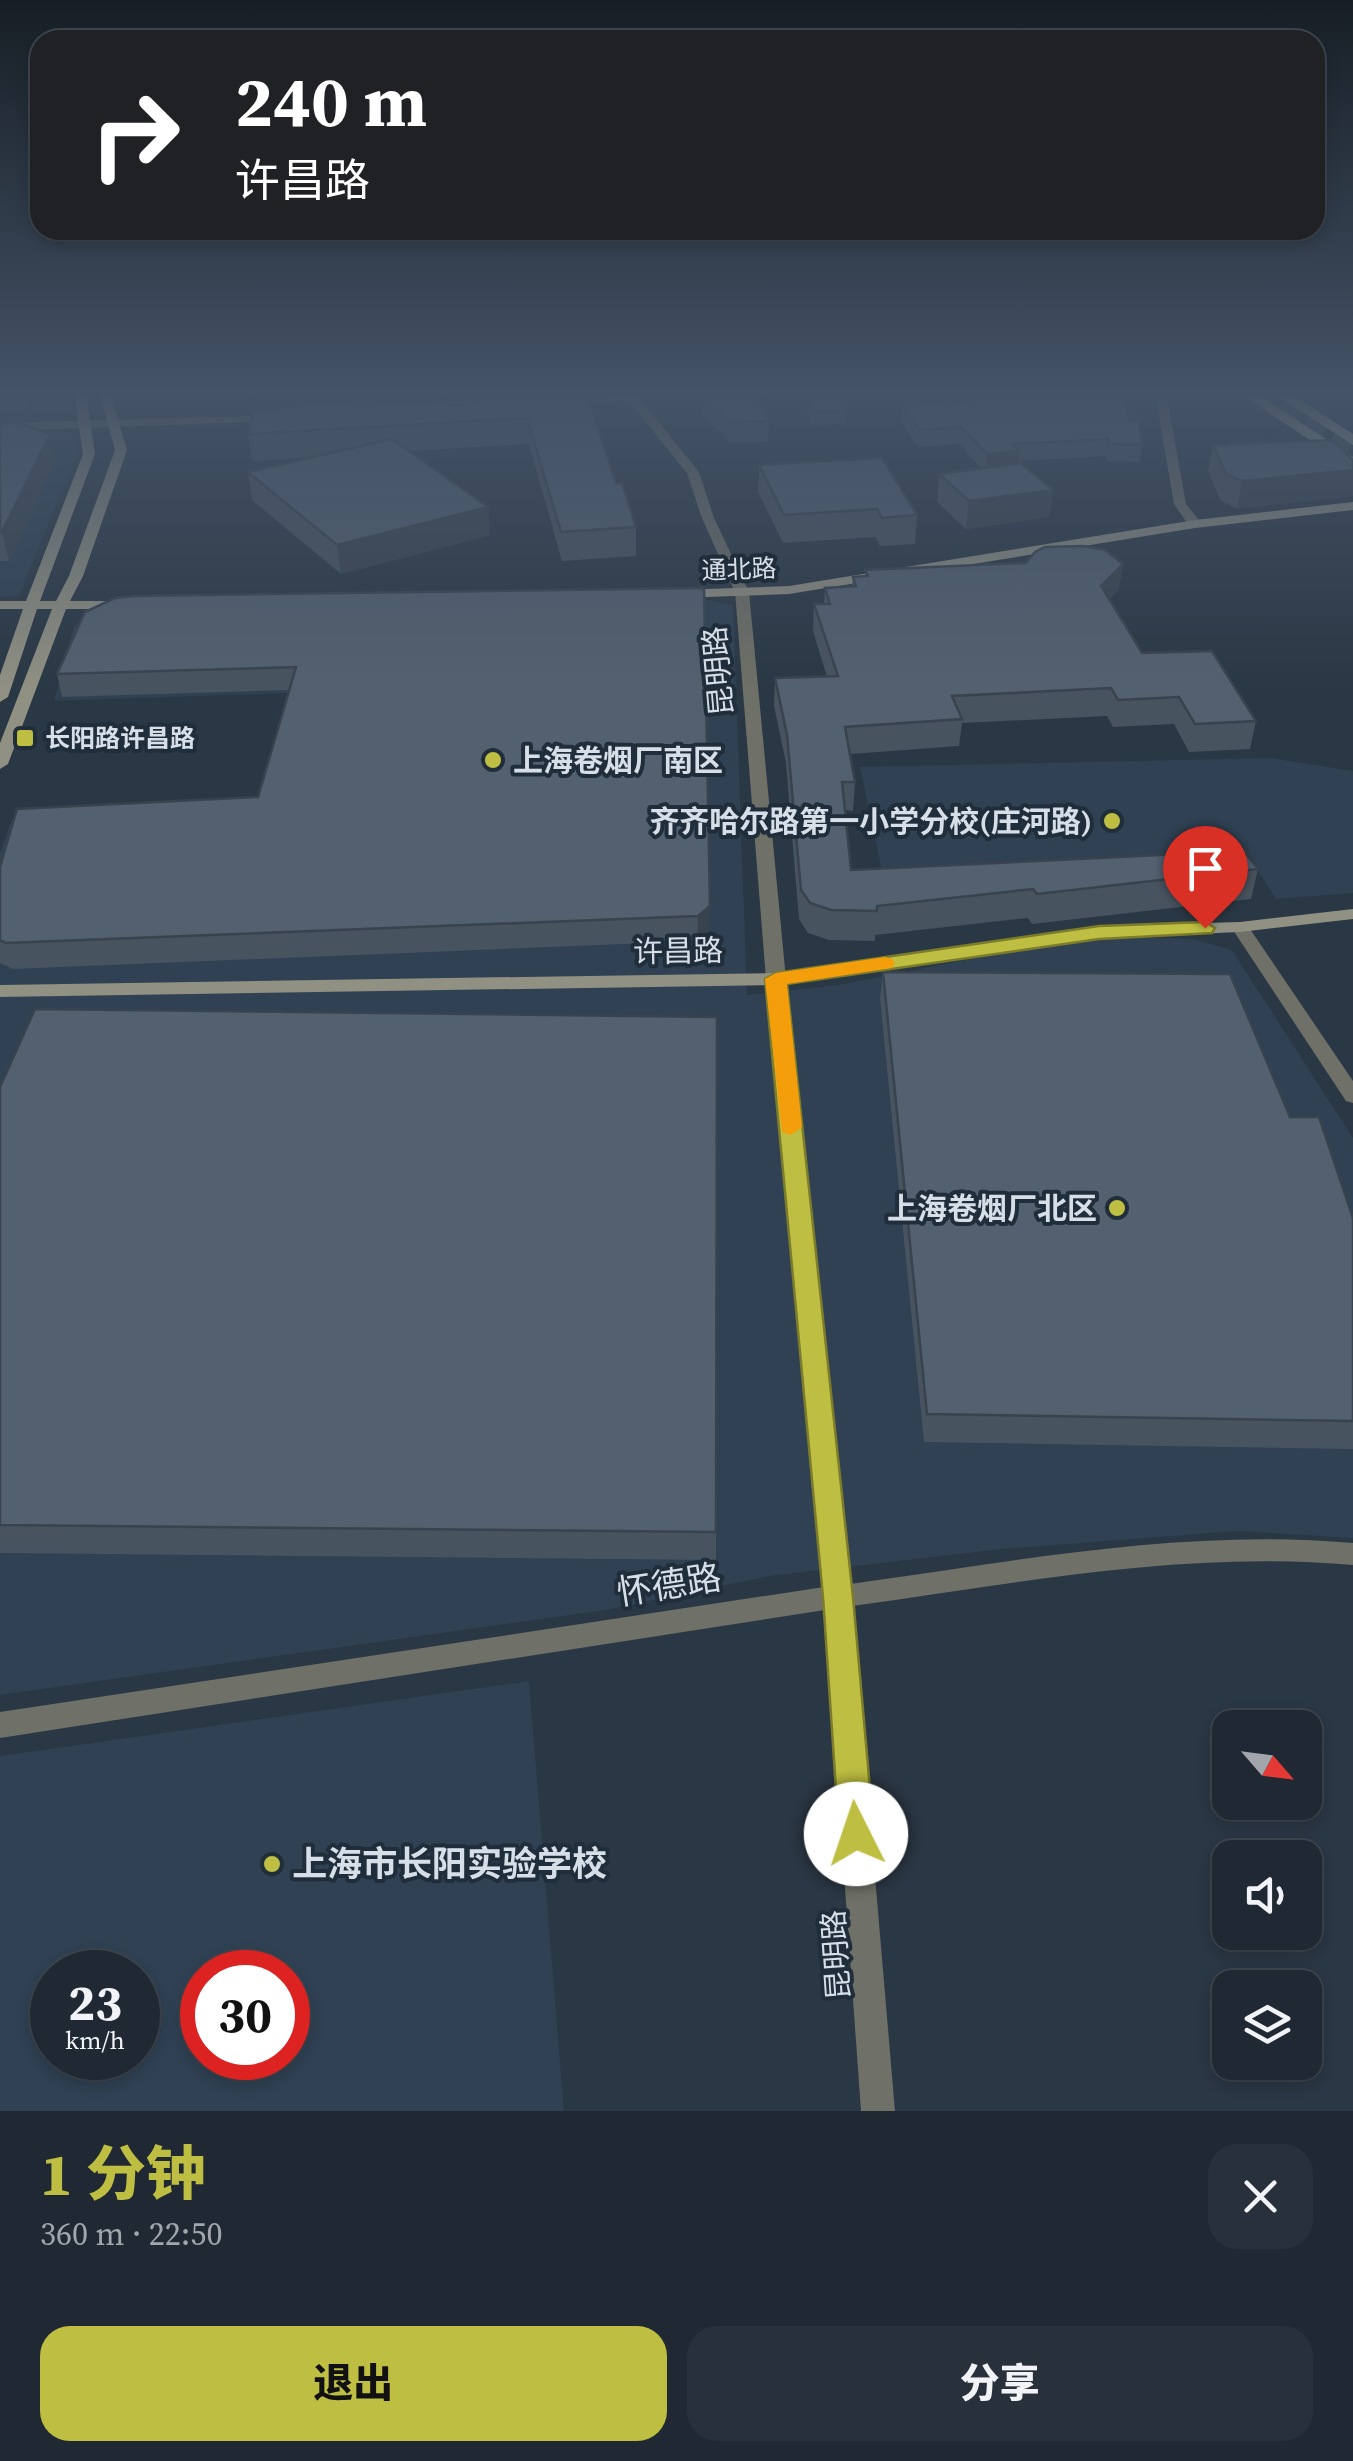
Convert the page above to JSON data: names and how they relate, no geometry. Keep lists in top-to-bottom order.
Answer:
{
  "streets": {
    "street": [
      "通北路",
      "昆明路",
      "许昌路",
      "怀德路"
    ]
  },
  "crossings": [
    ["通北路", "昆明路"],
    ["昆明路", "许昌路"],
    ["昆明路", "怀德路"]
  ],
  "places": {
    "transit": ["长阳路许昌路"],
    "other": [
      "上海卷烟厂南区",
      "齐齐哈尔路第一小学分校(庄河路)",
      "上海卷烟厂北区",
      "上海市长阳实验学校"
    ]
  },
  "north": "bottom right",
  "page": {
    "turn": ["240 m", "许昌路"],
    "speed": "23 km/h",
    "limit": "30",
    "heading": ["1 分钟", "360 m · 22:50"],
    "buttons": ["退出", "分享"]
  }
}
